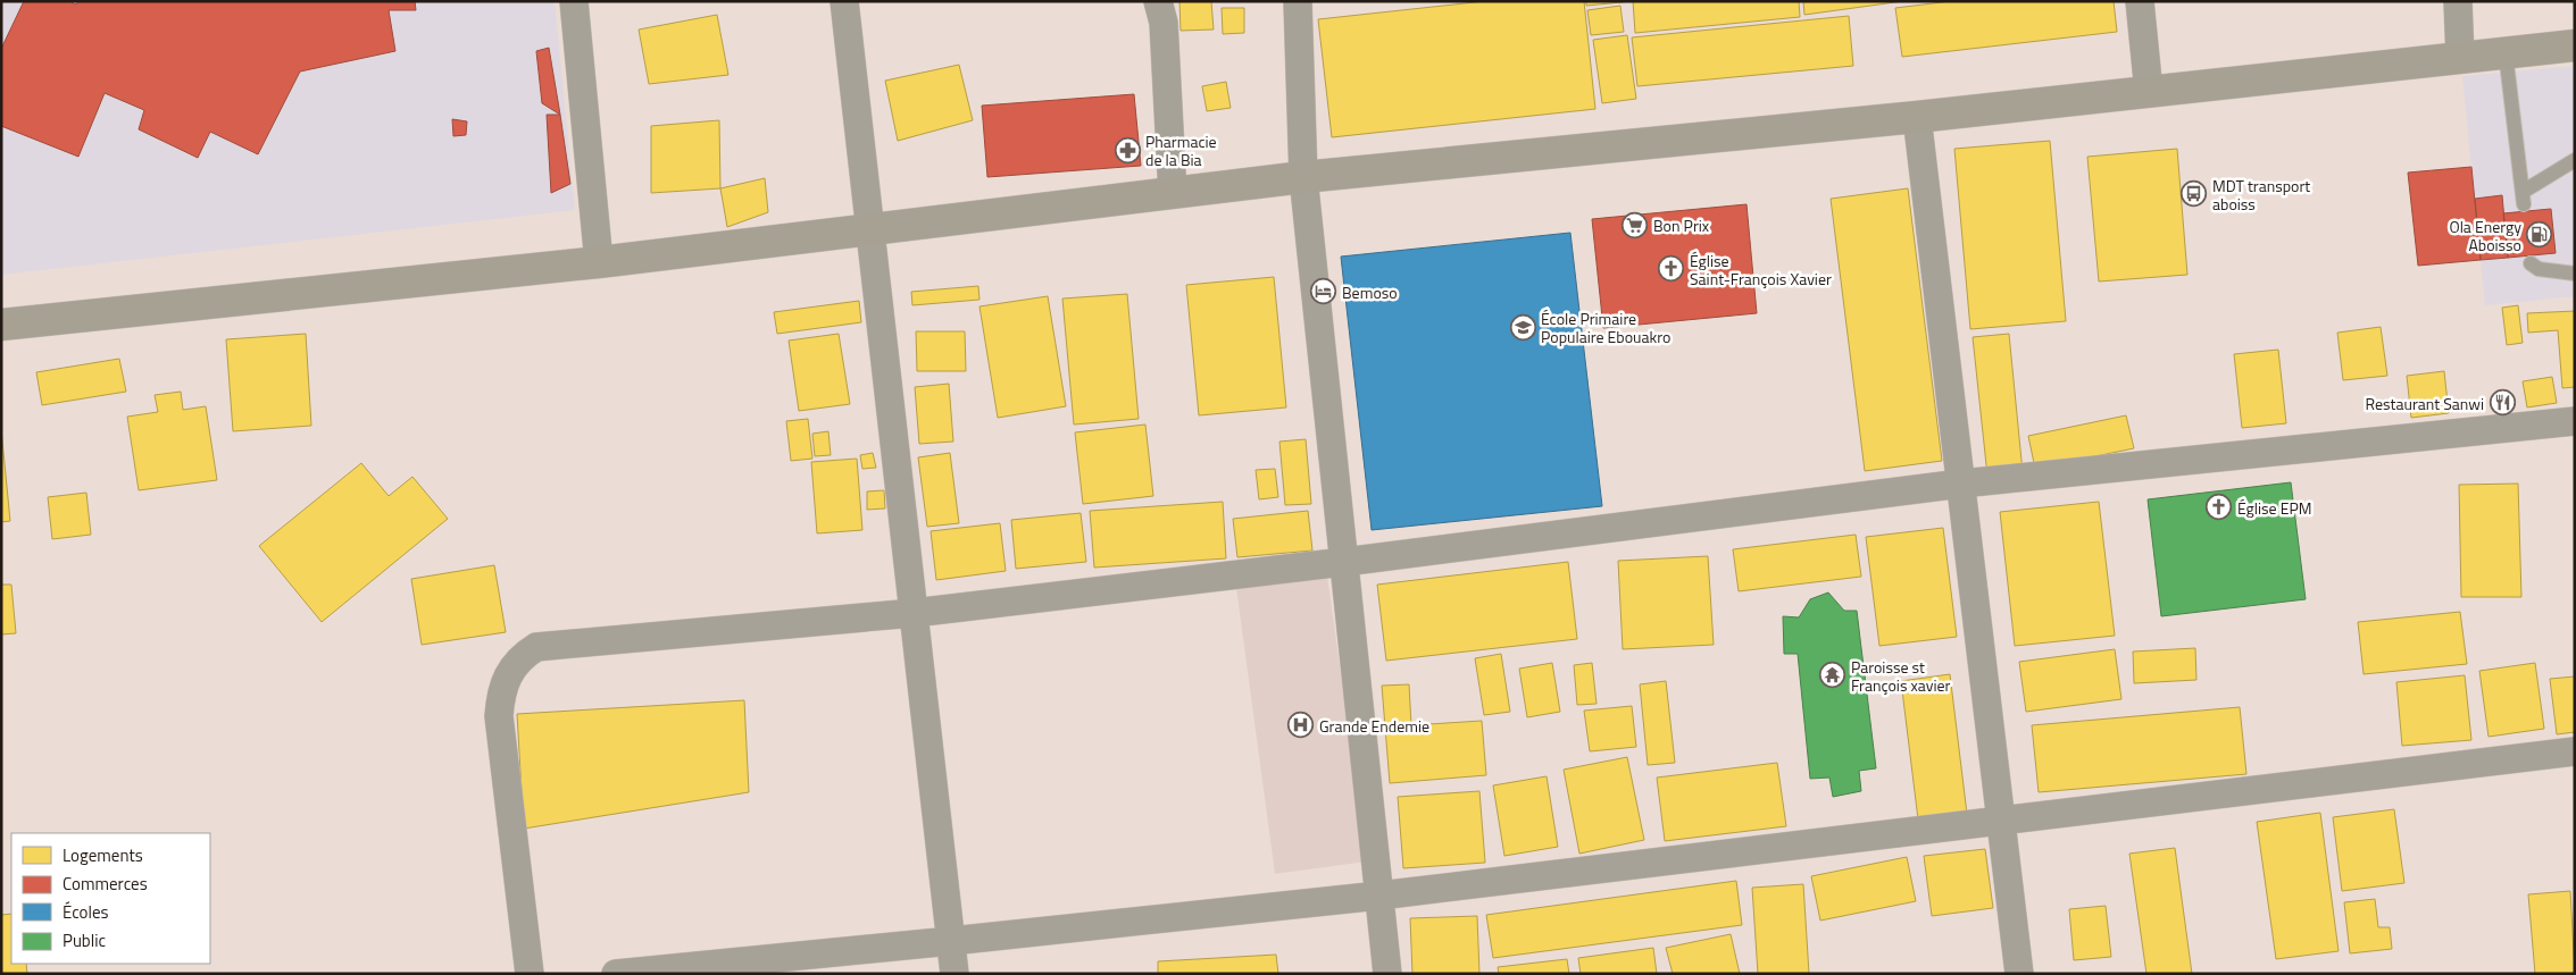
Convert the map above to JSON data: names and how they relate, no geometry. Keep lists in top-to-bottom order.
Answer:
{
  "places": {
    "pharmacy": ["Pharmacie de la Bia"],
    "bus stop": ["MDT transport aboiss"],
    "supermarket": ["Bon Prix"],
    "fuel station": ["Ola Energy Aboisso"],
    "church": ["Église Saint-François Xavier", "Église EPM"],
    "hotel": ["Bemoso"],
    "school or university": ["École Primaire Populaire Ebouakro"],
    "restaurant": ["Restaurant Sanwi"],
    "temple": ["Paroisse st François xavier"],
    "hospital": ["Grande Endemie"]
  },
  "legend": [
    "Logements",
    "Commerces",
    "Écoles",
    "Public"
  ]
}
